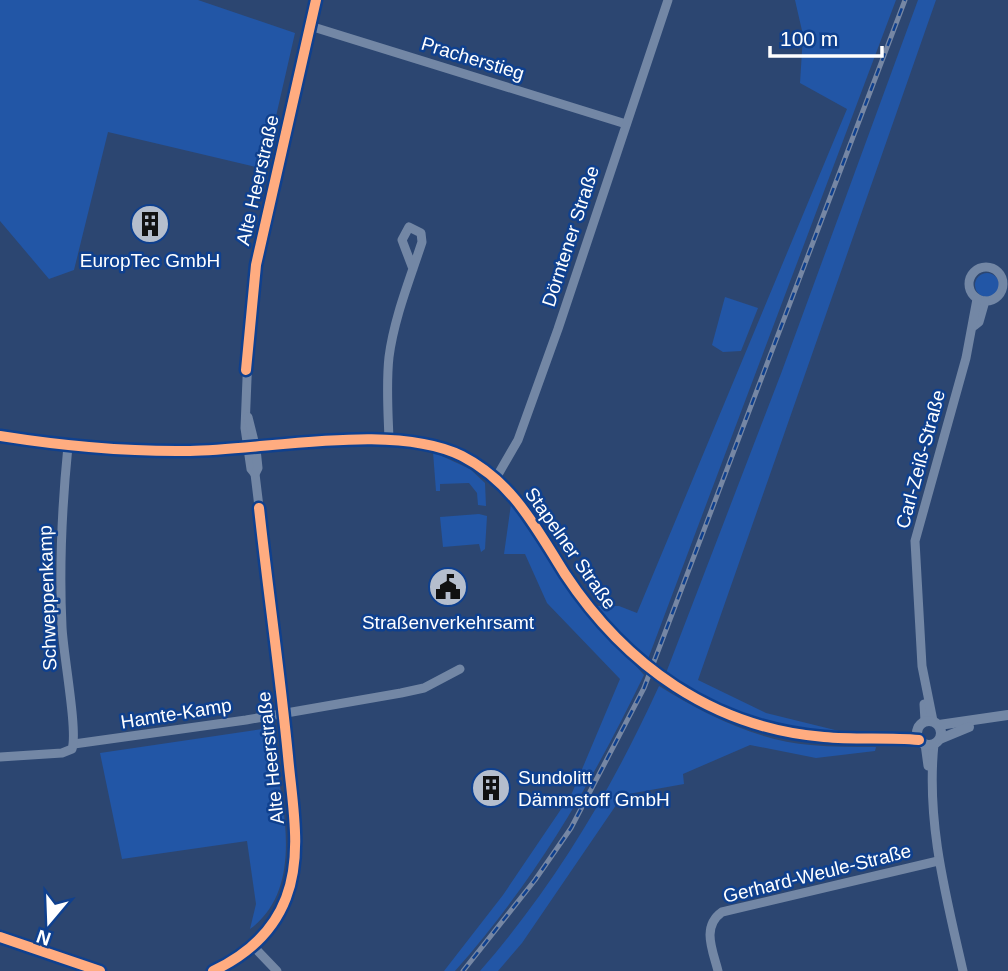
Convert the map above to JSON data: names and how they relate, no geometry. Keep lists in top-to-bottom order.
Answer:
{
  "streets": {
    "street": [
      "Pracherstieg",
      "Alte Heerstraße",
      "Dörntener Straße",
      "Carl-Zeiß-Straße",
      "Stapelner Straße",
      "Schweppenkamp",
      "Hamte-Kamp",
      "Gerhard-Weule-Straße"
    ]
  },
  "crossings": [
    ["Pracherstieg", "Alte Heerstraße"],
    ["Pracherstieg", "Dörntener Straße"],
    ["Alte Heerstraße", "Stapelner Straße"],
    ["Alte Heerstraße", "Hamte-Kamp"],
    ["Dörntener Straße", "Stapelner Straße"],
    ["Carl-Zeiß-Straße", "Stapelner Straße"],
    ["Carl-Zeiß-Straße", "Gerhard-Weule-Straße"],
    ["Stapelner Straße", "Schweppenkamp"],
    ["Stapelner Straße", "Gerhard-Weule-Straße"],
    ["Schweppenkamp", "Hamte-Kamp"]
  ],
  "places": {
    "building": ["EuropTec GmbH", "Sundolitt Dämmstoff GmbH"],
    "public building": ["Straßenverkehrsamt"]
  },
  "scale_bar": "100 m",
  "north": "bottom"
}
